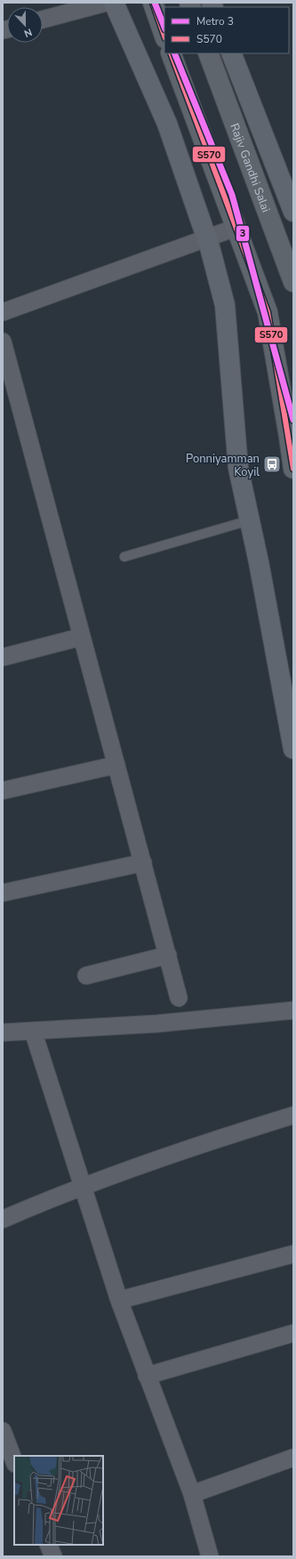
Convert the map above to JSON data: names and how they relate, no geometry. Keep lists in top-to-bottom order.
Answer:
{
  "streets": {
    "main road": ["Rajiv Gandhi Salai"]
  },
  "places": {
    "bus stop": ["Ponniyamman Koyil"]
  },
  "lines": ["metro line 3", "transit line S570"],
  "legend": ["Metro 3", "S570"],
  "north": "bottom"
}
